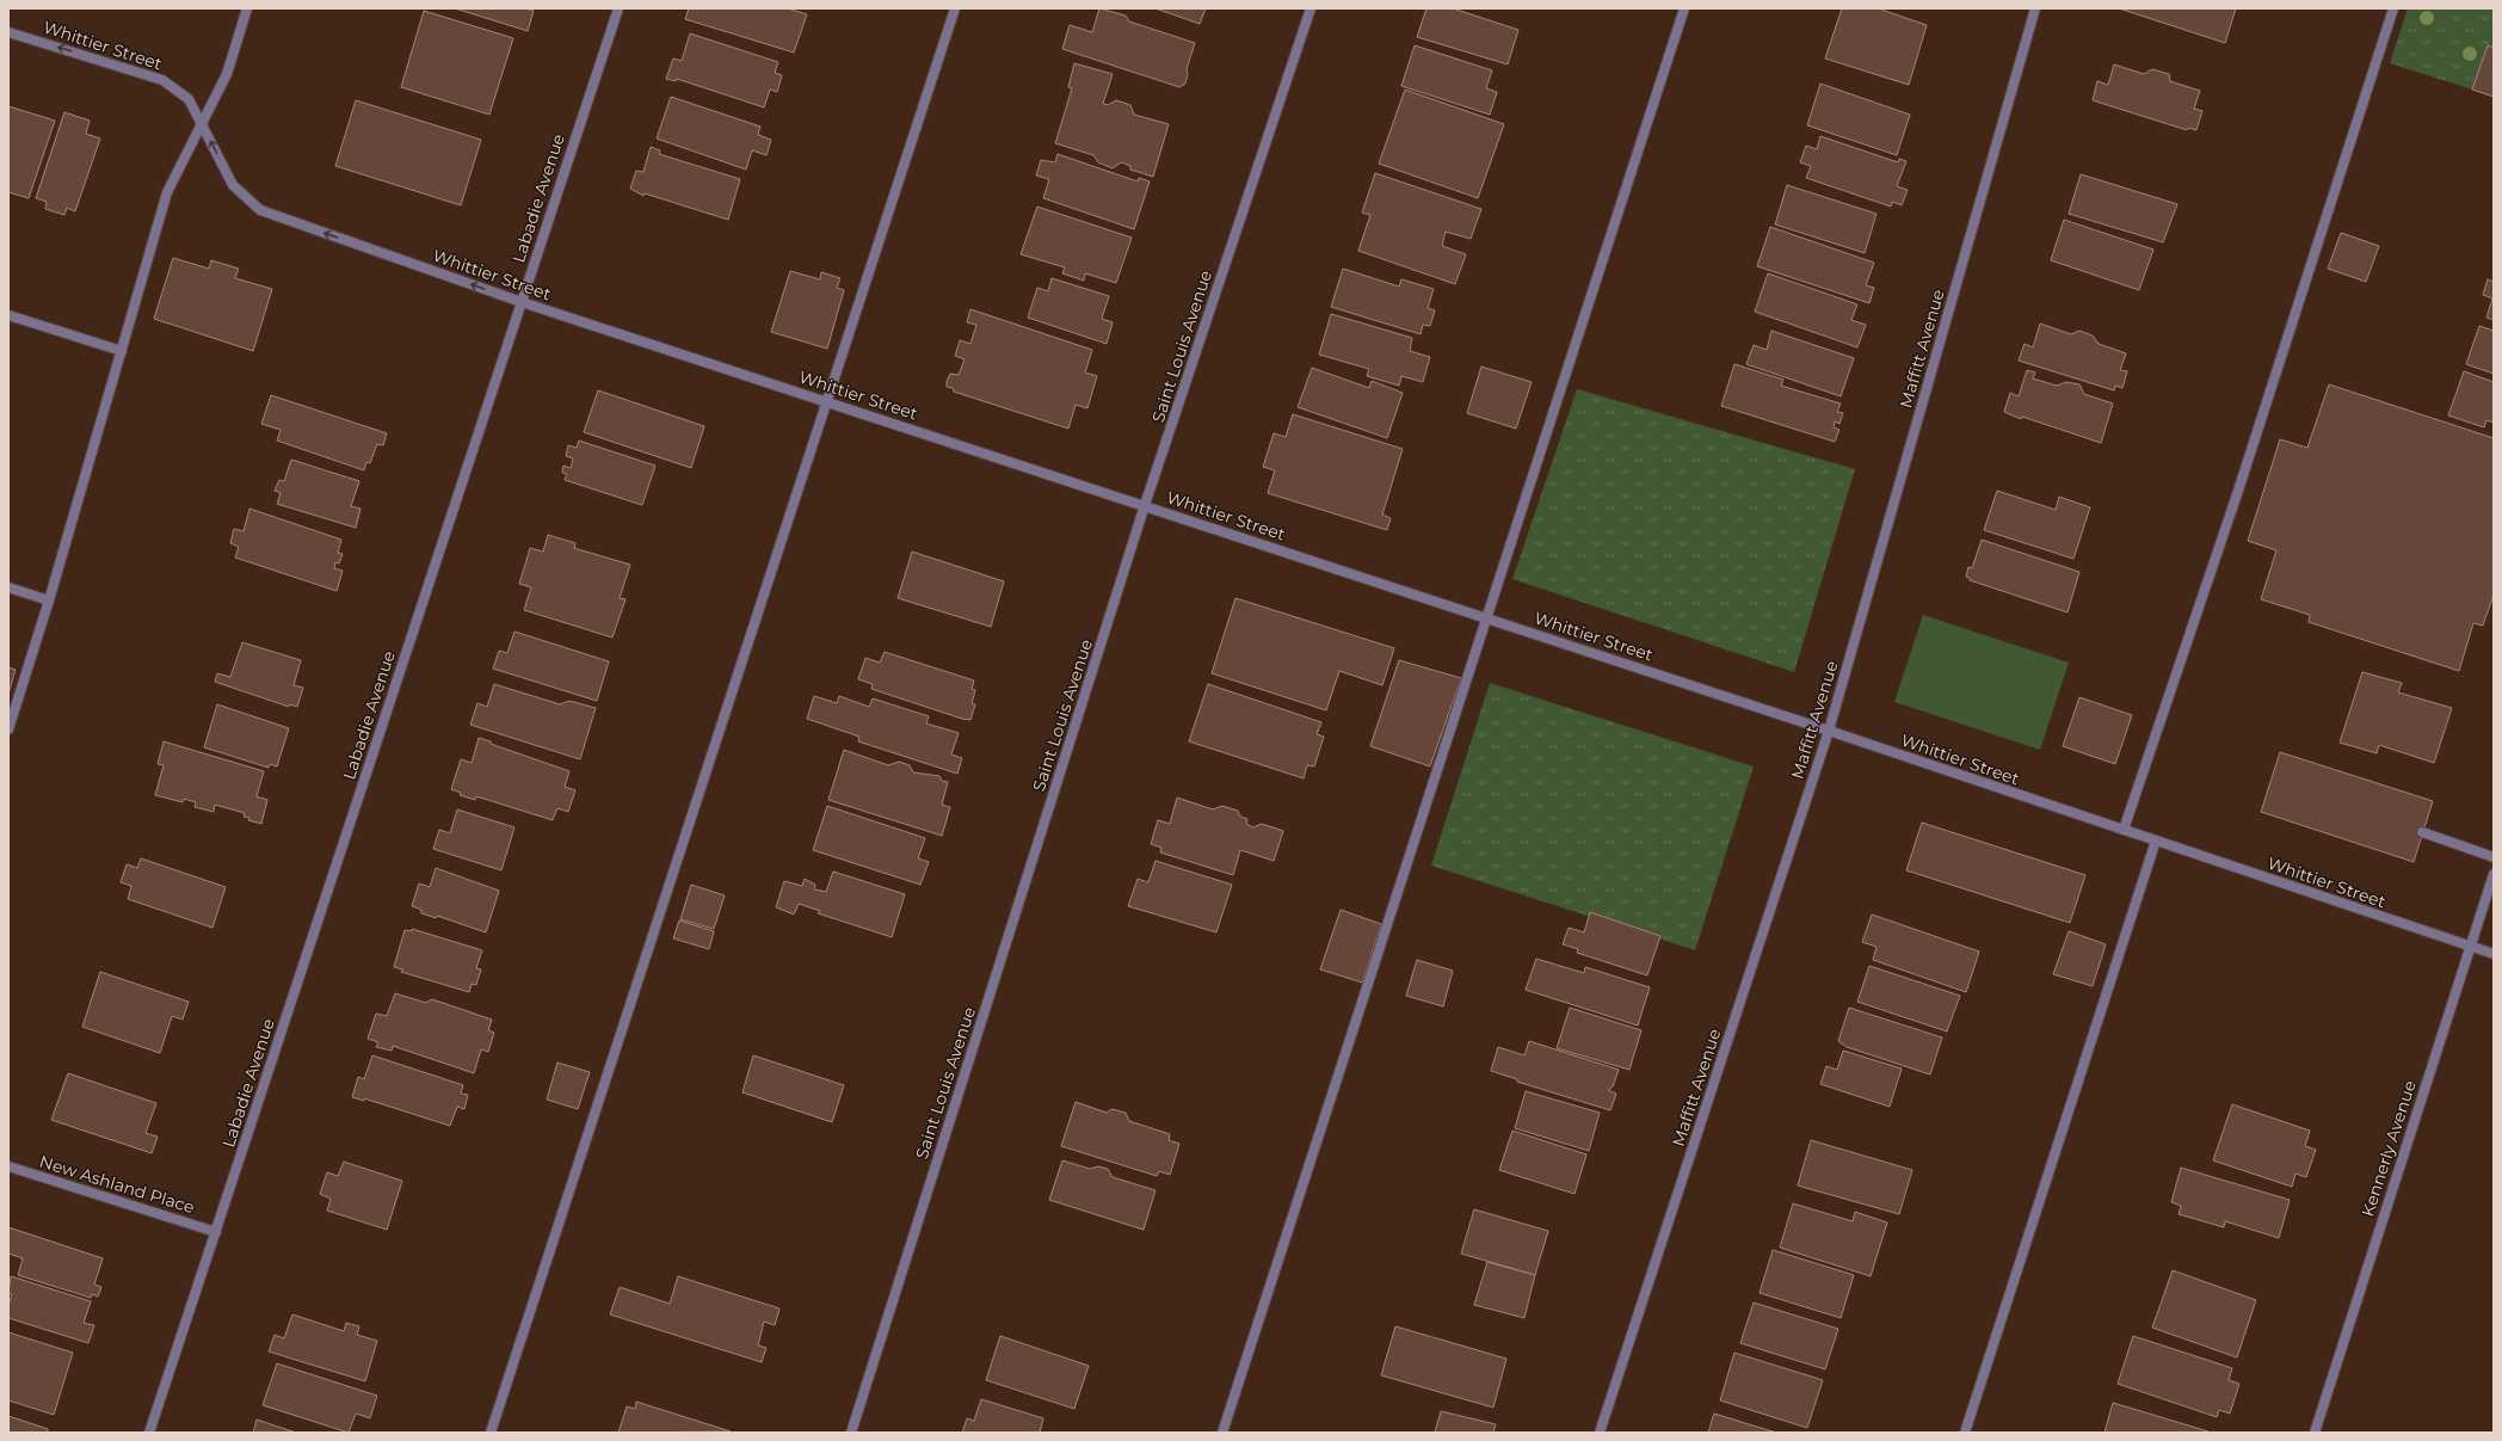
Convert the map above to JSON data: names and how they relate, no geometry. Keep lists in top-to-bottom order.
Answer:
{
  "streets": {
    "street": [
      "Whittier Street",
      "Labadie Avenue",
      "Saint Louis Avenue",
      "Maffitt Avenue",
      "Kennerly Avenue",
      "New Ashland Place"
    ]
  },
  "crossings": [
    ["Whittier Street", "Labadie Avenue"],
    ["Whittier Street", "Saint Louis Avenue"],
    ["Whittier Street", "Maffitt Avenue"],
    ["Whittier Street", "Kennerly Avenue"],
    ["Labadie Avenue", "New Ashland Place"]
  ]
}
